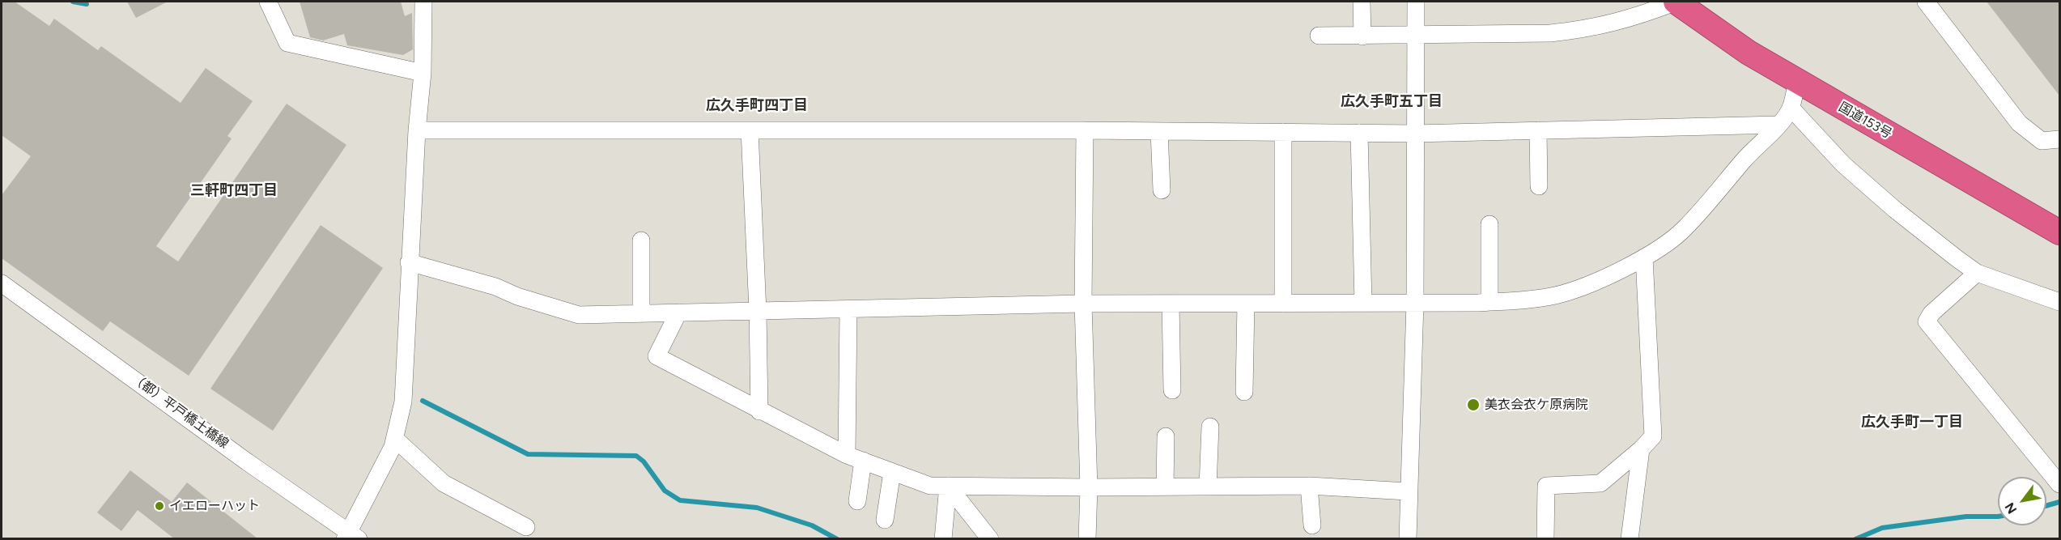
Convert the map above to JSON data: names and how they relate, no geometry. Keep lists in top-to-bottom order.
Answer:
{
  "streets": {
    "highway": ["国道153号"],
    "street": ["（都）平戸橋土橋線"]
  },
  "districts": [
    "広久手町五丁目",
    "広久手町四丁目",
    "三軒町四丁目",
    "広久手町一丁目"
  ],
  "places": ["美衣会衣ケ原病院", "イエローハット"],
  "north": "bottom left"
}
